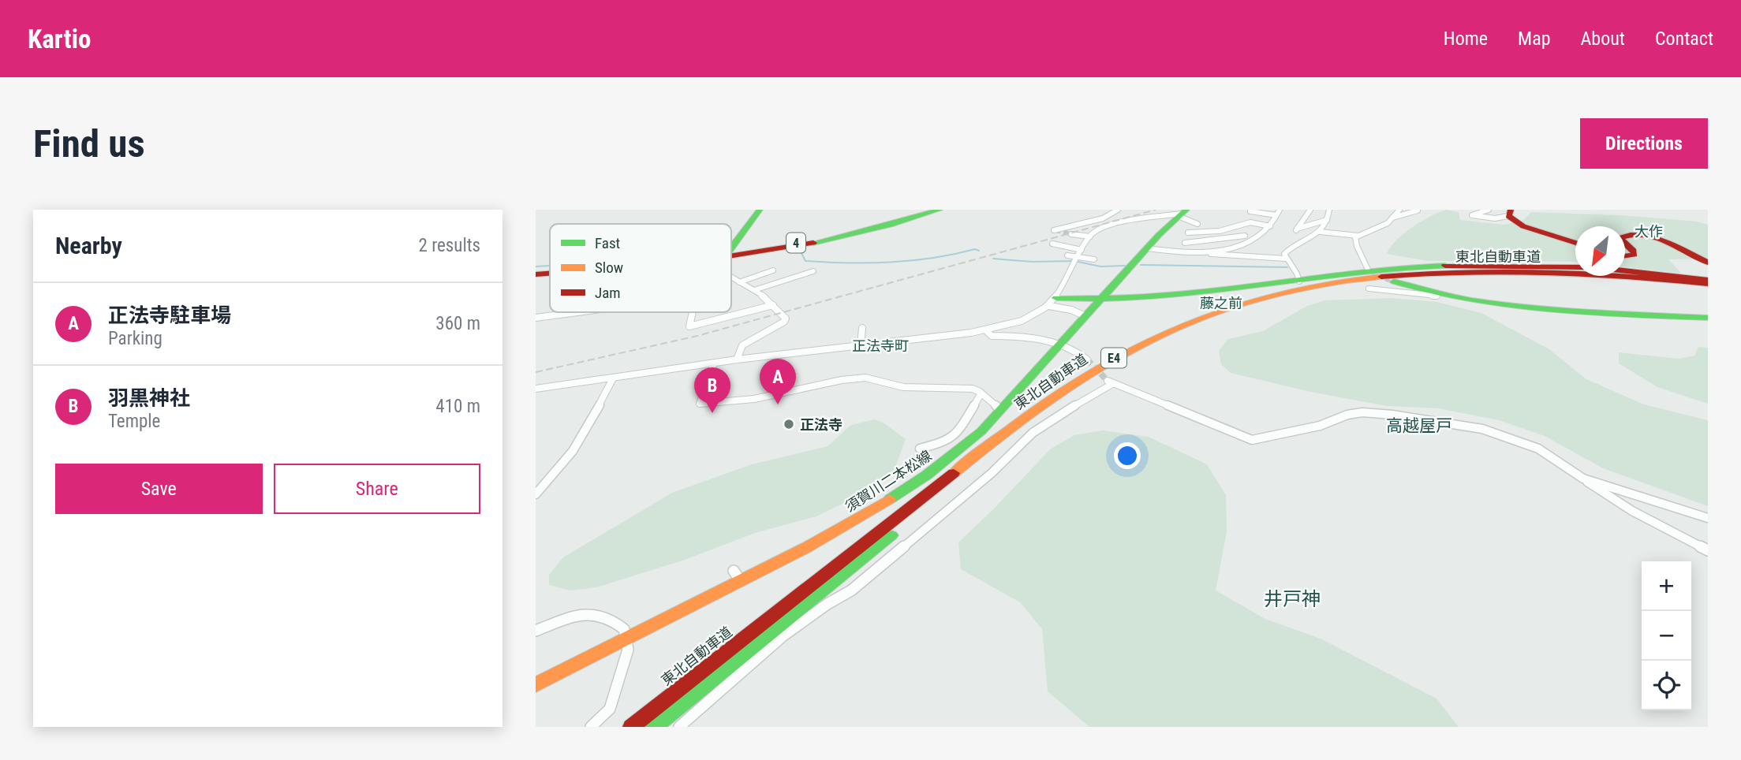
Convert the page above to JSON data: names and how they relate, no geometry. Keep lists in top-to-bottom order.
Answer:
{
  "streets": {
    "main road": [
      "4",
      "東北自動車道",
      "E4",
      "須賀川二本松線"
    ]
  },
  "districts": [
    "大作",
    "藤之前",
    "正法寺町",
    "高越屋戸",
    "井戸神"
  ],
  "places": ["正法寺"],
  "legend": ["Fast", "Slow", "Jam"],
  "north": "bottom left",
  "page": {
    "header": "Kartio",
    "nav": [
      "Home",
      "Map",
      "About",
      "Contact"
    ],
    "buttons": [
      "Directions",
      ["Save", "Share"]
    ],
    "title": "Find us",
    "heading": ["Nearby", "2 results"],
    "list": [
      {
        "mark": "A",
        "name": "正法寺駐車場",
        "note": "Parking",
        "value": "360 m"
      },
      {
        "mark": "B",
        "name": "羽黒神社",
        "note": "Temple",
        "value": "410 m"
      }
    ],
    "pins": ["A", "B"],
    "map_buttons": ["+", "−"]
  }
}
